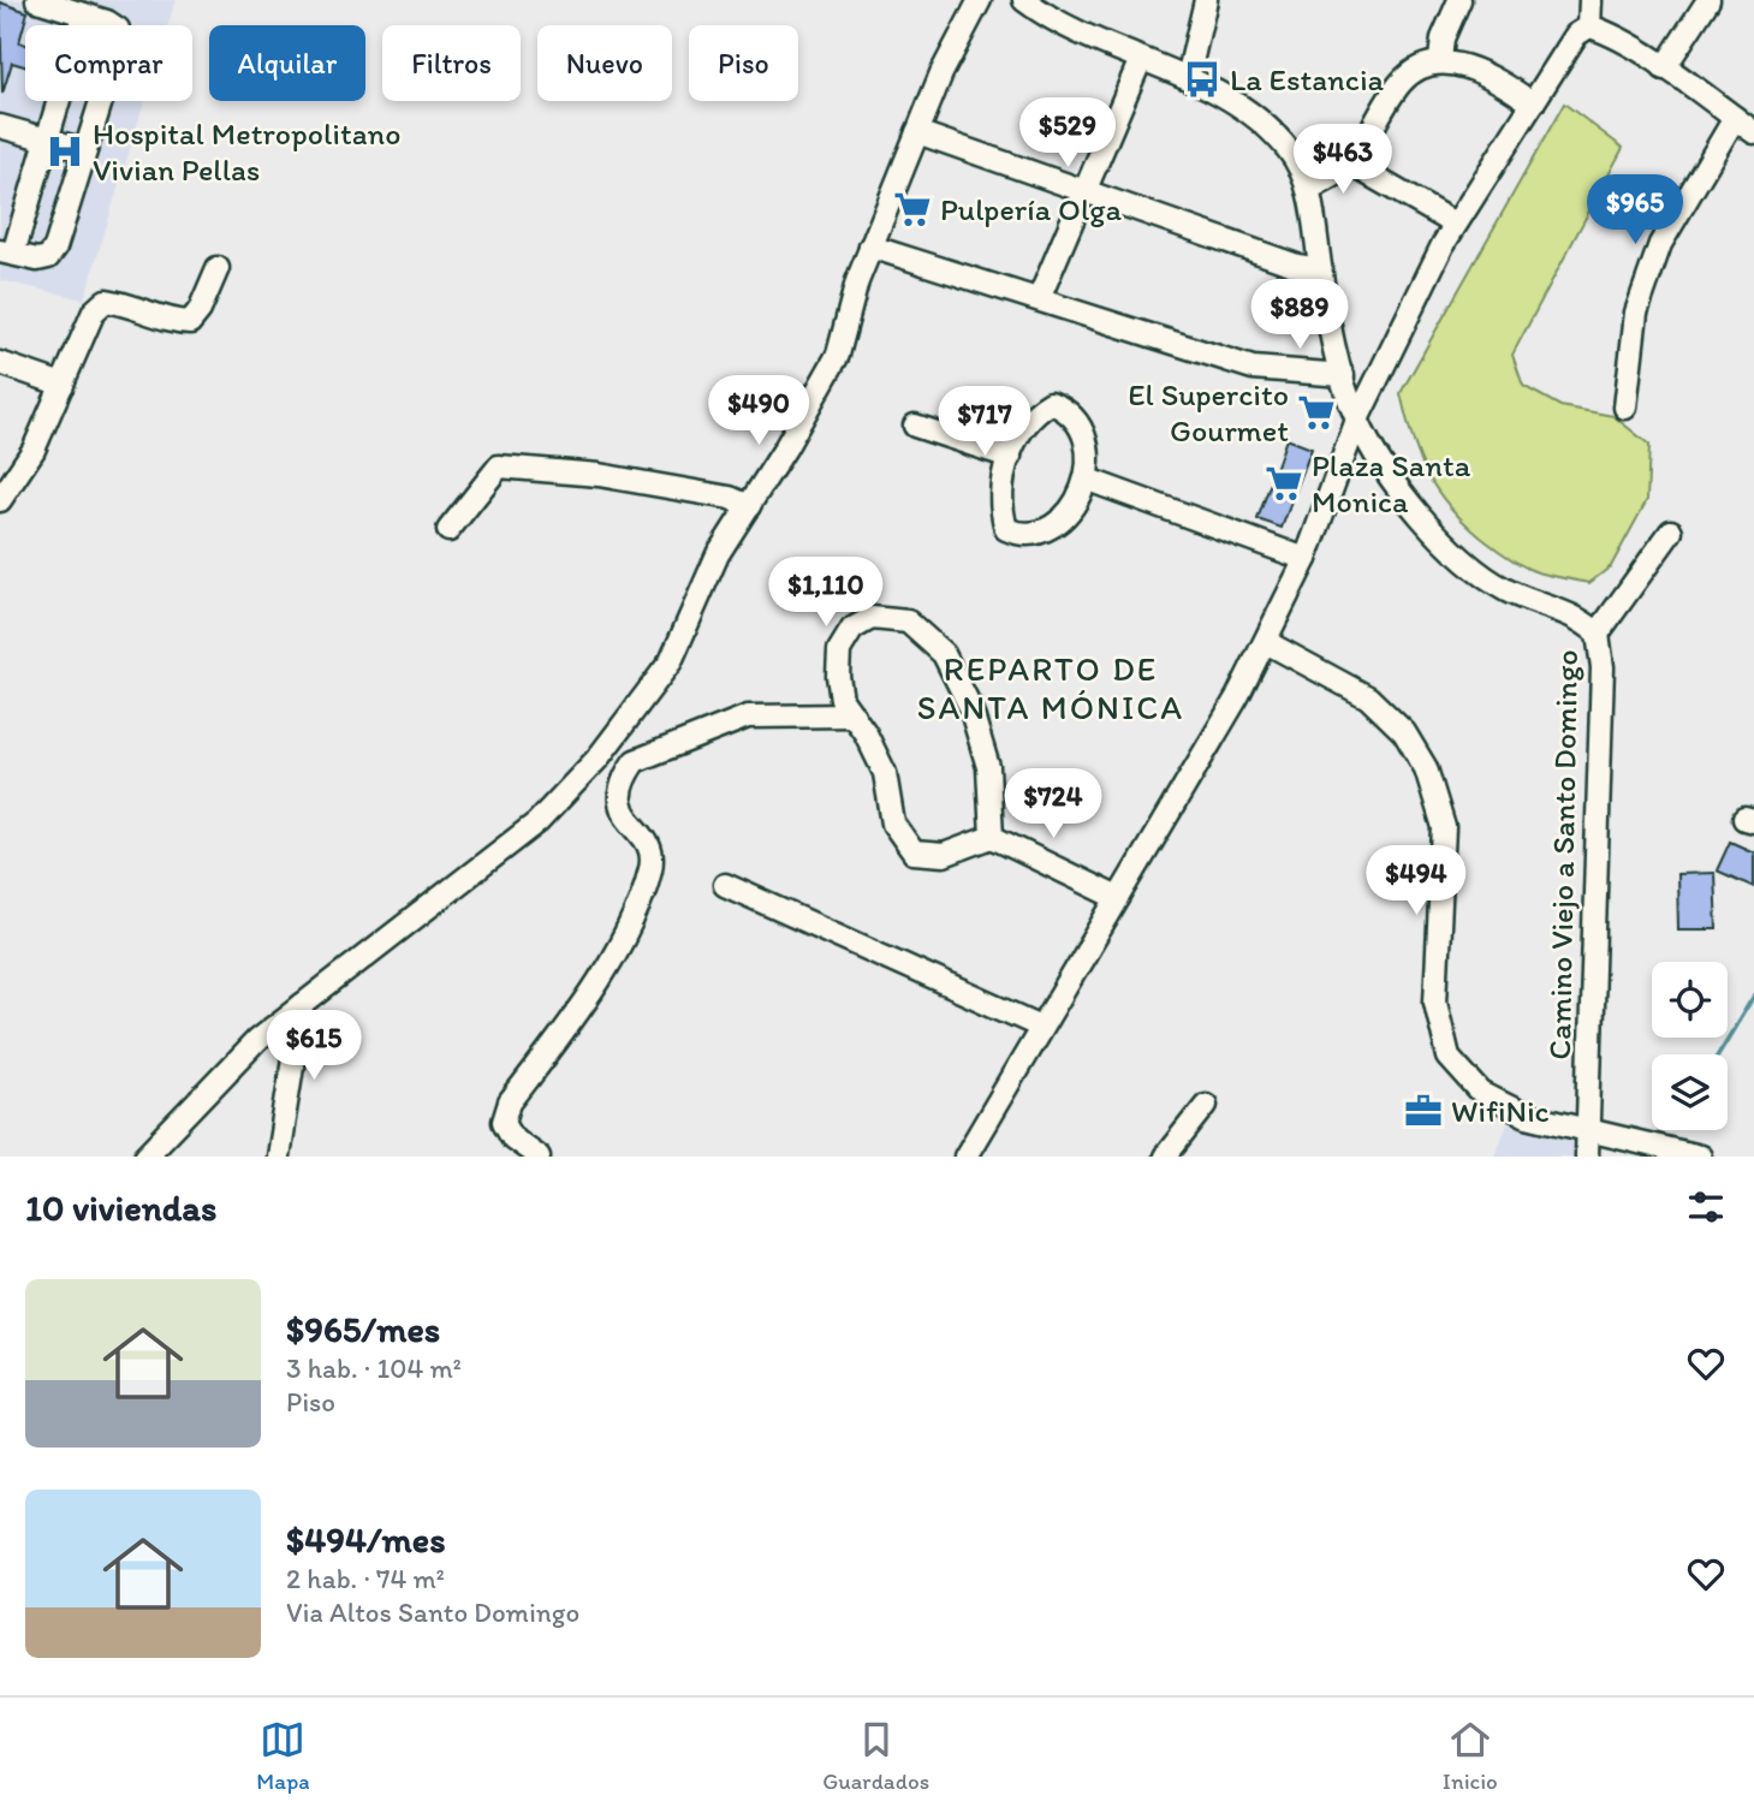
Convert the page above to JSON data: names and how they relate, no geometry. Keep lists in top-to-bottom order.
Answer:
{
  "streets": {
    "street": ["Camino Viejo a Santo Domingo"]
  },
  "districts": ["REPARTO DE SANTA MÓNICA"],
  "places": {
    "bus stop": ["La Estancia"],
    "hospital": ["Hospital Metropolitano Vivian Pellas"],
    "supermarket": ["Pulpería Olga", "El Supercito Gourmet", "Plaza Santa Monica"],
    "office": ["WifiNic"]
  },
  "page": {
    "chip": [
      "Comprar",
      "Alquilar",
      "Filtros",
      "Nuevo",
      "Piso"
    ],
    "price": [
      "$529",
      "$463",
      "$965",
      "$889",
      "$490",
      "$717",
      "$1,110",
      "$724",
      "$494",
      "$615"
    ],
    "heading": "10 viviendas",
    "list": [
      {
        "name": "$965/mes",
        "note": "3 hab. · 104 m² · Piso"
      },
      {
        "name": "$494/mes",
        "note": "2 hab. · 74 m² · Via Altos Santo Domingo"
      }
    ],
    "tabs": ["Mapa", "Guardados", "Inicio"]
  }
}
